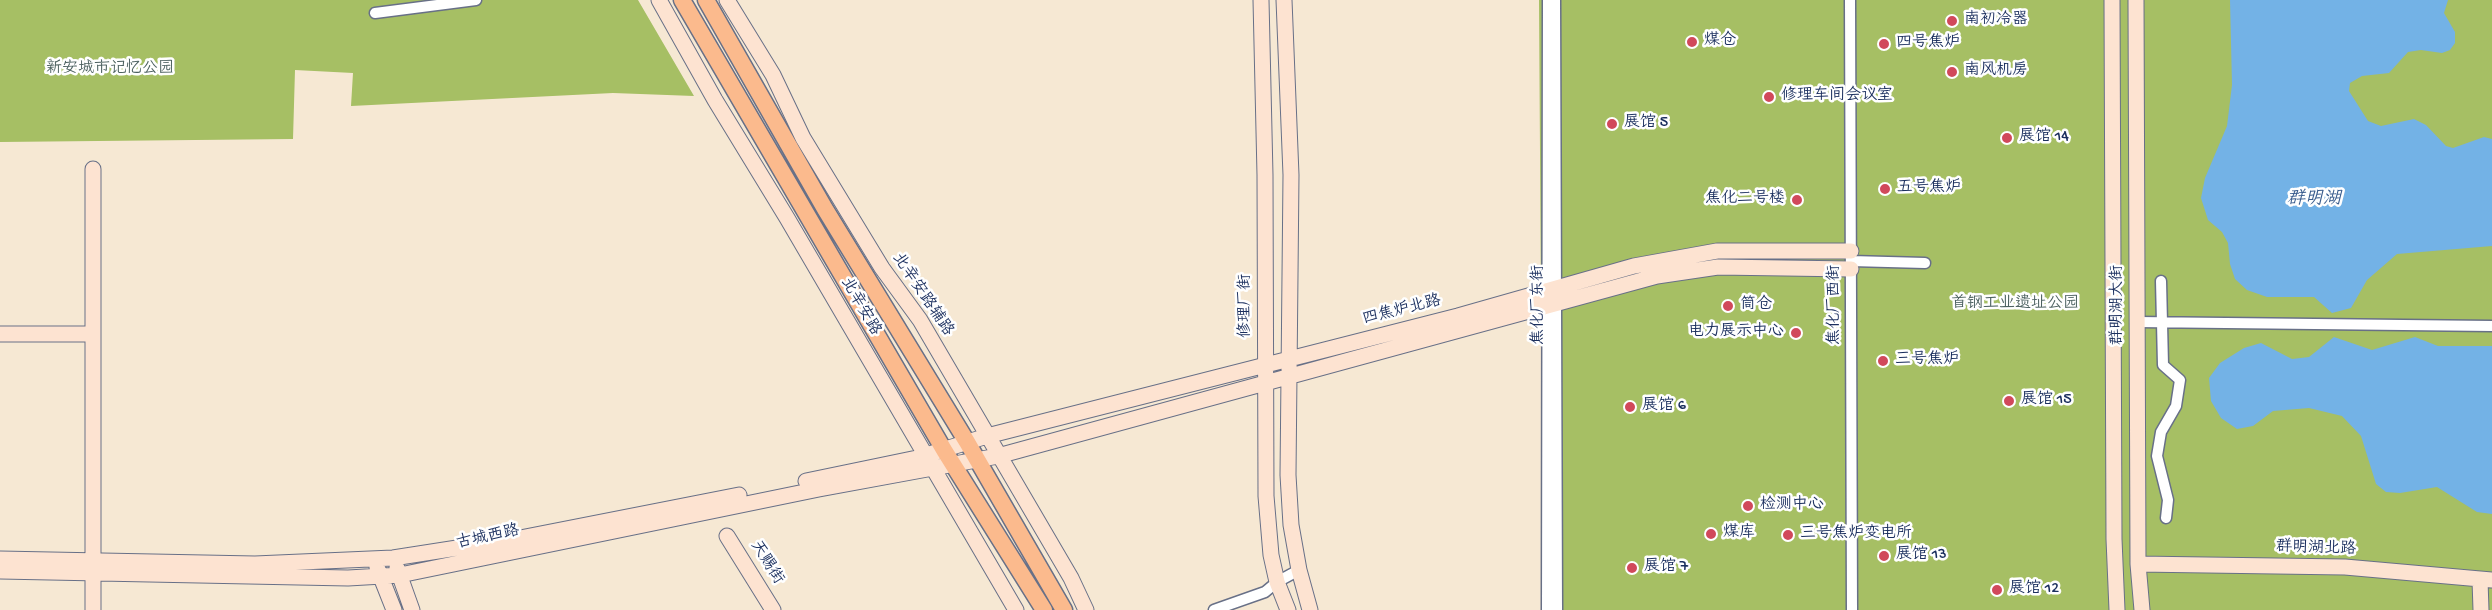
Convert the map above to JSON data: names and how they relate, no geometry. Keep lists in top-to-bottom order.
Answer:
{
  "streets": {
    "main road": [
      "北辛安路辅路",
      "群明湖大街",
      "修理厂街",
      "北辛安路",
      "四焦炉北路",
      "古城西路",
      "群明湖北路",
      "天赐街"
    ],
    "street": ["焦化厂东街", "焦化厂西街"]
  },
  "crossings": [
    ["北辛安路辅路", "四焦炉北路"],
    ["焦化厂东街", "四焦炉北路"],
    ["焦化厂西街", "四焦炉北路"],
    ["群明湖大街", "群明湖北路"],
    ["修理厂街", "四焦炉北路"],
    ["北辛安路", "四焦炉北路"],
    ["北辛安路", "古城西路"],
    ["四焦炉北路", "古城西路"]
  ],
  "water": ["群明湖"],
  "parks": ["新安城市记忆公园", "首钢工业遗址公园"],
  "places": [
    "南初冷器",
    "煤仓",
    "四号焦炉",
    "南风机房",
    "修理车间会议室",
    "展馆 5",
    "展馆 14",
    "五号焦炉",
    "焦化二号楼",
    "筒仓",
    "电力展示中心",
    "三号焦炉",
    "展馆 15",
    "展馆 6",
    "检测中心",
    "煤库",
    "三号焦炉变电所",
    "展馆 13",
    "展馆 7",
    "展馆 12"
  ]
}
